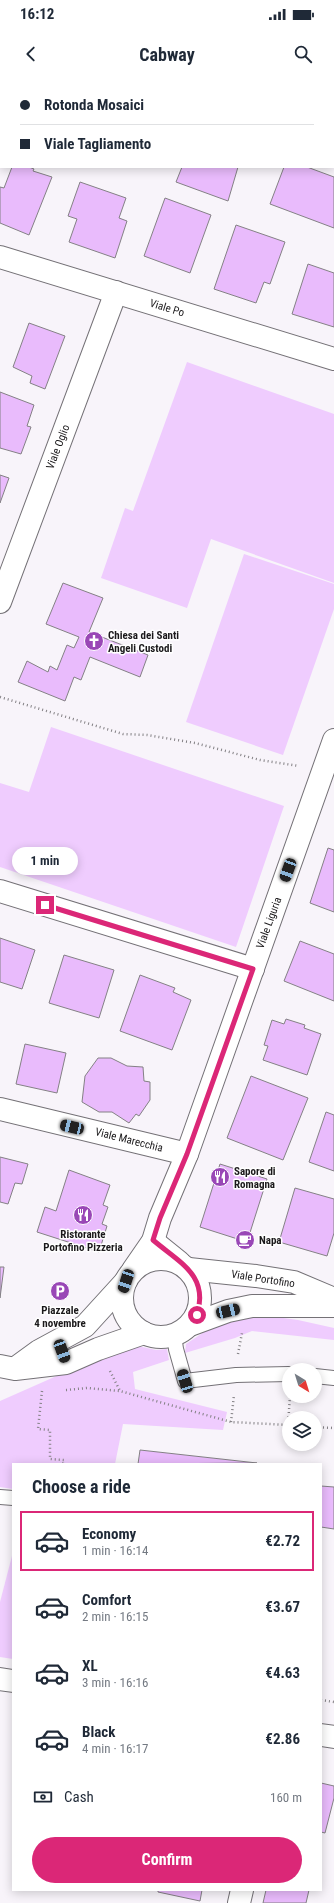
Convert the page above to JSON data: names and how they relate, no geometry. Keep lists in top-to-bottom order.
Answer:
{
  "streets": {
    "street": [
      "Viale Po",
      "Viale Oglio",
      "Viale Liguria",
      "Viale Marecchia",
      "Viale Portofino"
    ]
  },
  "crossings": [
    ["Viale Po", "Viale Oglio"],
    ["Viale Liguria", "Viale Marecchia"],
    ["Viale Liguria", "Viale Portofino"]
  ],
  "places": {
    "church": ["Chiesa dei Santi Angeli Custodi"],
    "restaurant": ["Sapore di Romagna", "Ristorante Portofino Pizzeria"],
    "cafe": ["Napa"],
    "parking": ["Piazzale 4 novembre"]
  },
  "north": "bottom right",
  "page": {
    "status": "16:12",
    "header": "Cabway",
    "banner": ["Rotonda Mosaici", "Viale Tagliamento"],
    "bubble": "1 min",
    "heading": "Choose a ride",
    "list": [
      {
        "name": "Economy",
        "note": "1 min · 16:14",
        "value": "€2.72"
      },
      {
        "name": "Comfort",
        "note": "2 min · 16:15",
        "value": "€3.67"
      },
      {
        "name": "XL",
        "note": "3 min · 16:16",
        "value": "€4.63"
      },
      {
        "name": "Black",
        "note": "4 min · 16:17",
        "value": "€2.86"
      }
    ],
    "pay": ["Cash", "160 m"],
    "buttons": "Confirm"
  }
}
